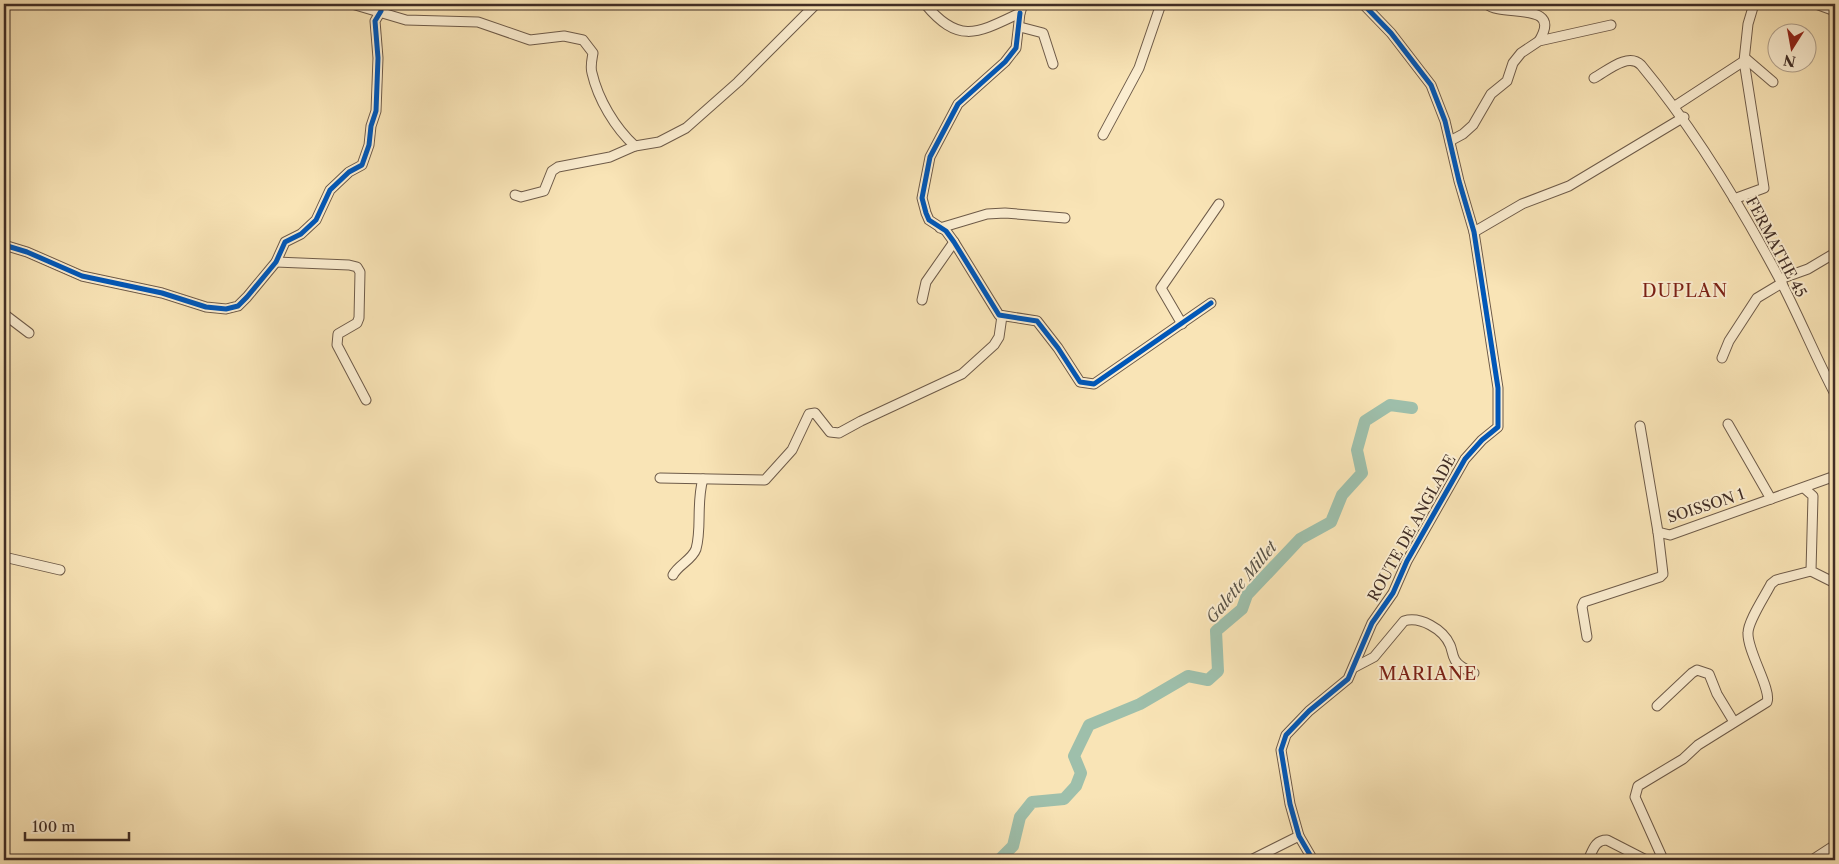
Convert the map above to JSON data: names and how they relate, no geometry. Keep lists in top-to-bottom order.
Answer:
{
  "streets": {
    "street": ["FERMATHE 45", "SOISSON 1", "ROUTE DE ANGLADE"]
  },
  "districts": ["DUPLAN", "MARIANE"],
  "water": ["Galette Millet"],
  "scale_bar": "100 m",
  "north": "bottom"
}
